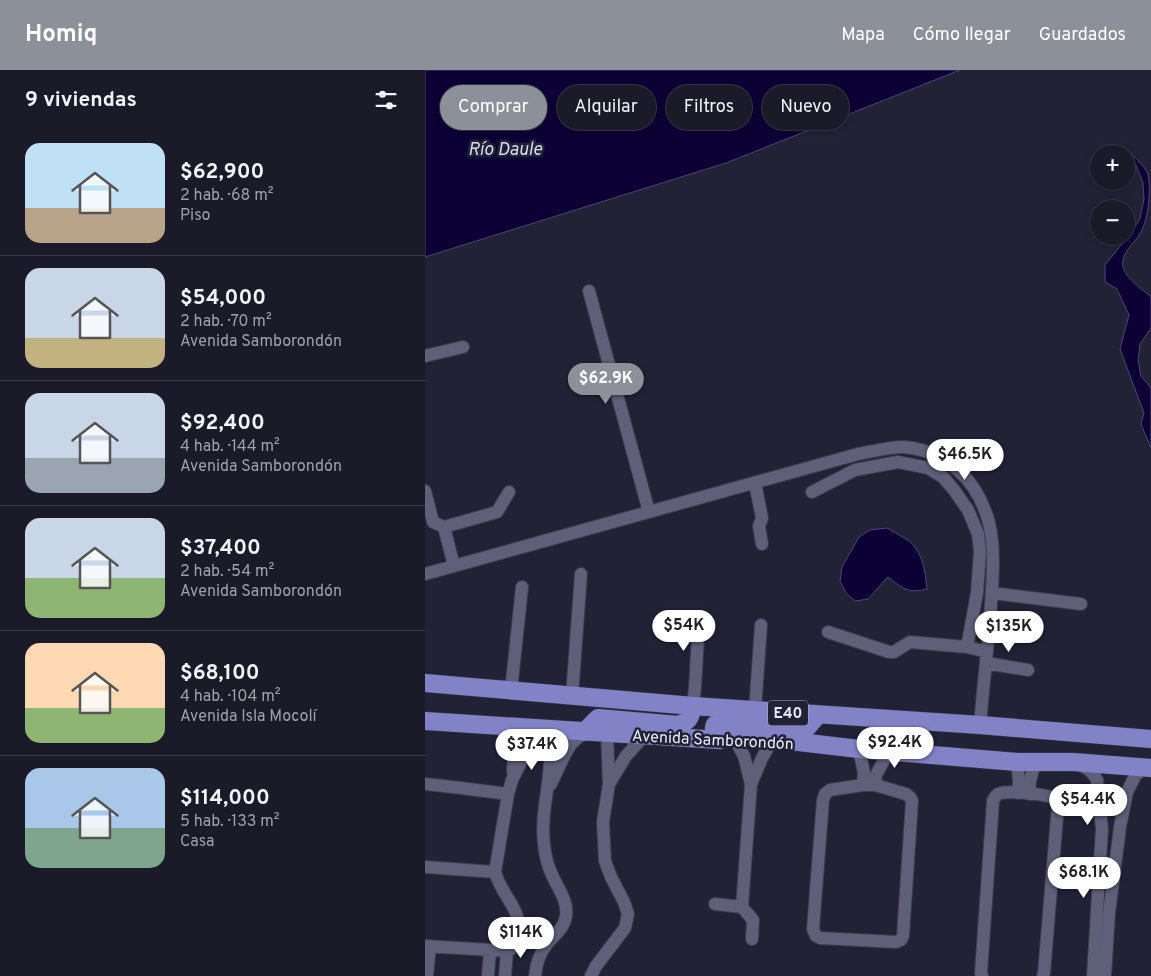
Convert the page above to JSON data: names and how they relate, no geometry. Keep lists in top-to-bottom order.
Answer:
{
  "streets": {
    "highway": ["E40", "Avenida Samborondón"]
  },
  "water": ["Río Daule"],
  "page": {
    "header": "Homiq",
    "nav": ["Mapa", "Cómo llegar", "Guardados"],
    "heading": "9 viviendas",
    "chip": [
      "Comprar",
      "Alquilar",
      "Filtros",
      "Nuevo"
    ],
    "list": [
      {
        "name": "$62,900",
        "note": "2 hab. · 68 m² · Piso"
      },
      {
        "name": "$54,000",
        "note": "2 hab. · 70 m² · Avenida Samborondón"
      },
      {
        "name": "$92,400",
        "note": "4 hab. · 144 m² · Avenida Samborondón"
      },
      {
        "name": "$37,400",
        "note": "2 hab. · 54 m² · Avenida Samborondón"
      },
      {
        "name": "$68,100",
        "note": "4 hab. · 104 m² · Avenida Isla Mocolí"
      },
      {
        "name": "$114,000",
        "note": "5 hab. · 133 m² · Casa"
      }
    ],
    "map_buttons": ["+", "−"],
    "price": [
      "$62.9K",
      "$46.5K",
      "$54K",
      "$135K",
      "$92.4K",
      "$37.4K",
      "$54.4K",
      "$68.1K",
      "$114K"
    ]
  }
}
